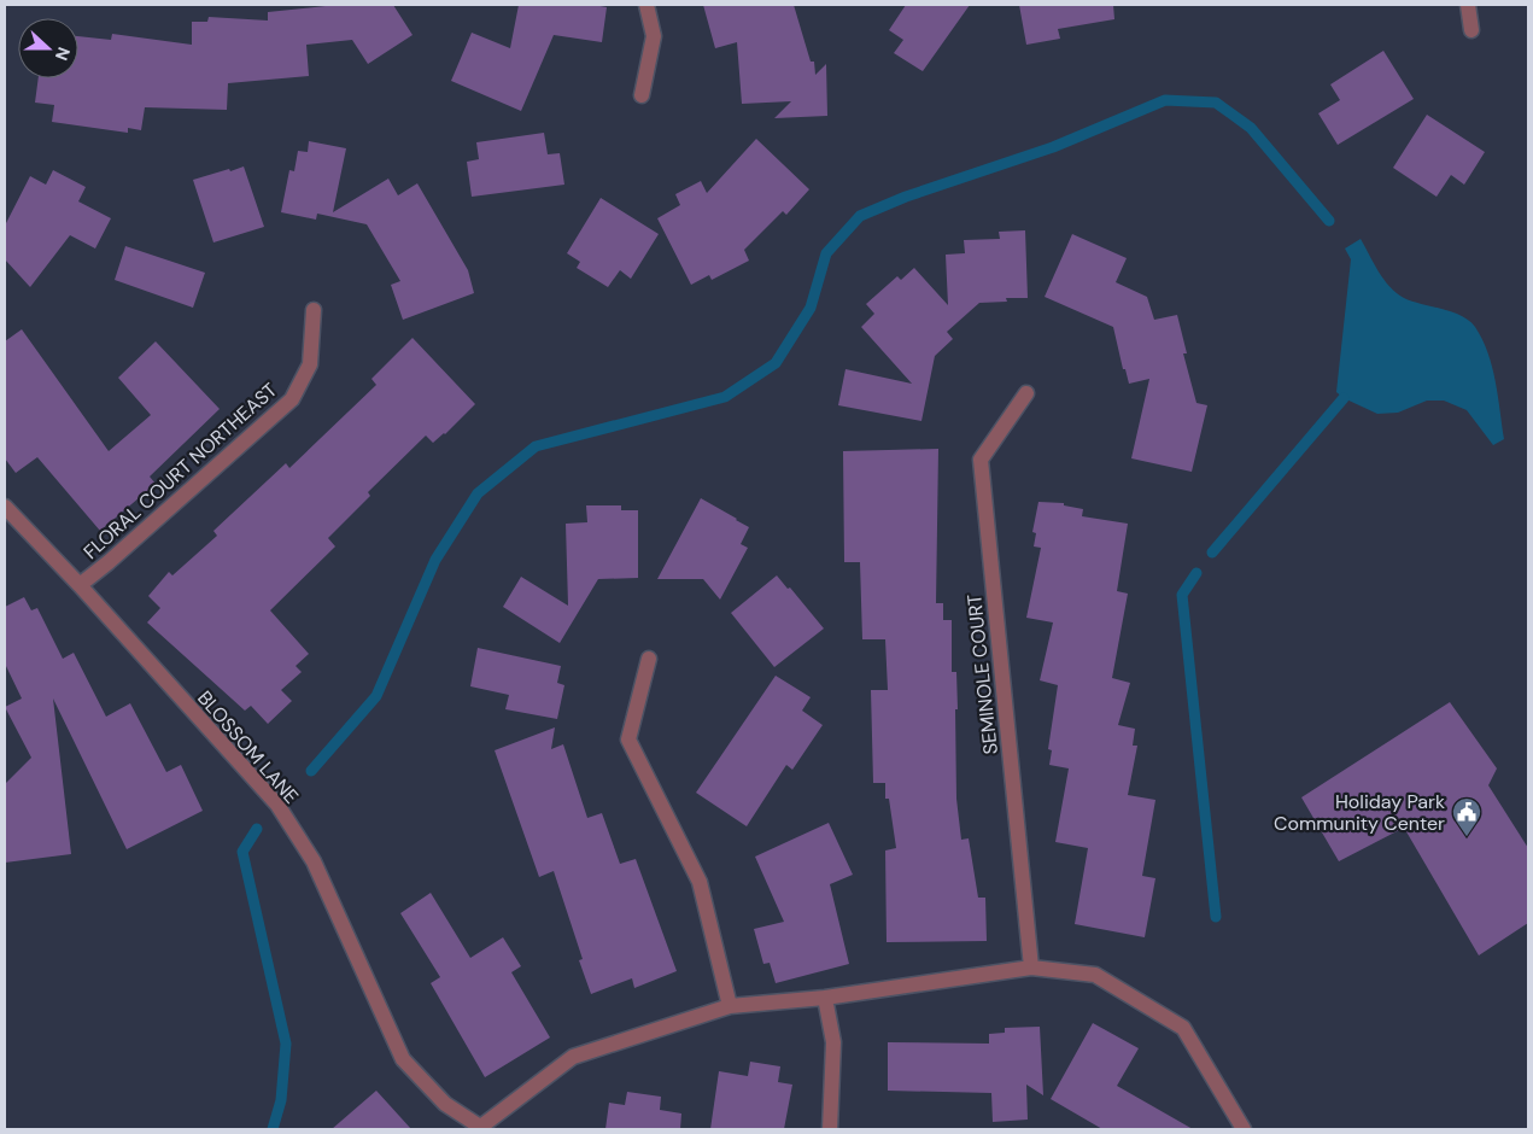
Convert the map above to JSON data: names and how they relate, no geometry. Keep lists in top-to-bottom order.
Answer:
{
  "streets": {
    "street": ["FLORAL COURT NORTHEAST", "SEMINOLE COURT", "BLOSSOM LANE"]
  },
  "crossings": [
    ["FLORAL COURT NORTHEAST", "BLOSSOM LANE"]
  ],
  "places": {
    "public building": ["Holiday Park Community Center"]
  },
  "north": "right"
}
